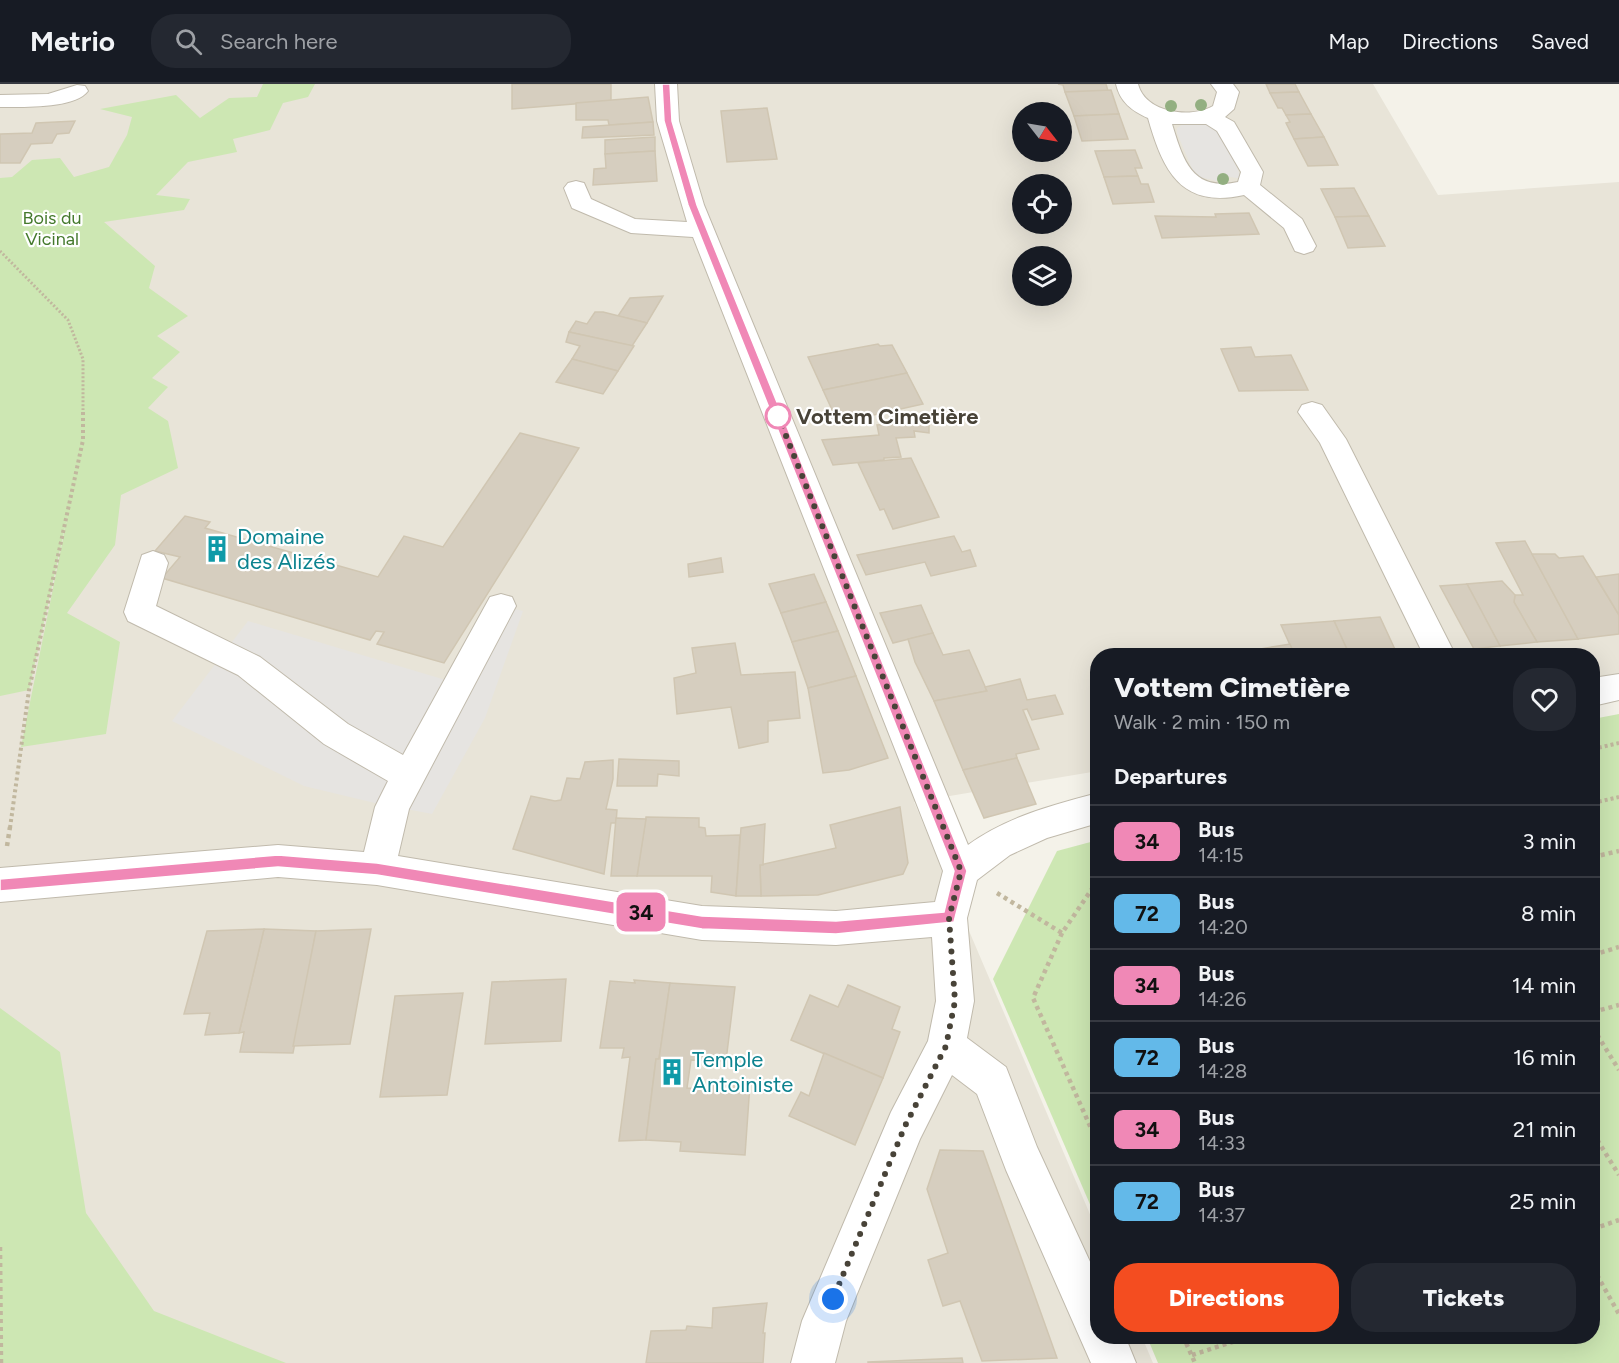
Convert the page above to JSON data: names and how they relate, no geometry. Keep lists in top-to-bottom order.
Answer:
{
  "parks": ["Bois du Vicinal"],
  "places": {
    "other": ["Vottem Cimetière"],
    "building": ["Domaine des Alizés", "Temple Antoiniste"]
  },
  "lines": ["bus line 34"],
  "north": "bottom right",
  "page": {
    "header": "Metrio",
    "search": "Search here",
    "nav": ["Map", "Directions", "Saved"],
    "on_map": "34",
    "heading": [
      ["Vottem Cimetière", "Walk · 2 min · 150 m"],
      "Departures"
    ],
    "list": [
      {
        "mark": "34",
        "name": "Bus",
        "note": "14:15",
        "value": "3 min"
      },
      {
        "mark": "72",
        "name": "Bus",
        "note": "14:20",
        "value": "8 min"
      },
      {
        "mark": "34",
        "name": "Bus",
        "note": "14:26",
        "value": "14 min"
      },
      {
        "mark": "72",
        "name": "Bus",
        "note": "14:28",
        "value": "16 min"
      },
      {
        "mark": "34",
        "name": "Bus",
        "note": "14:33",
        "value": "21 min"
      },
      {
        "mark": "72",
        "name": "Bus",
        "note": "14:37",
        "value": "25 min"
      }
    ],
    "buttons": ["Directions", "Tickets"]
  }
}
